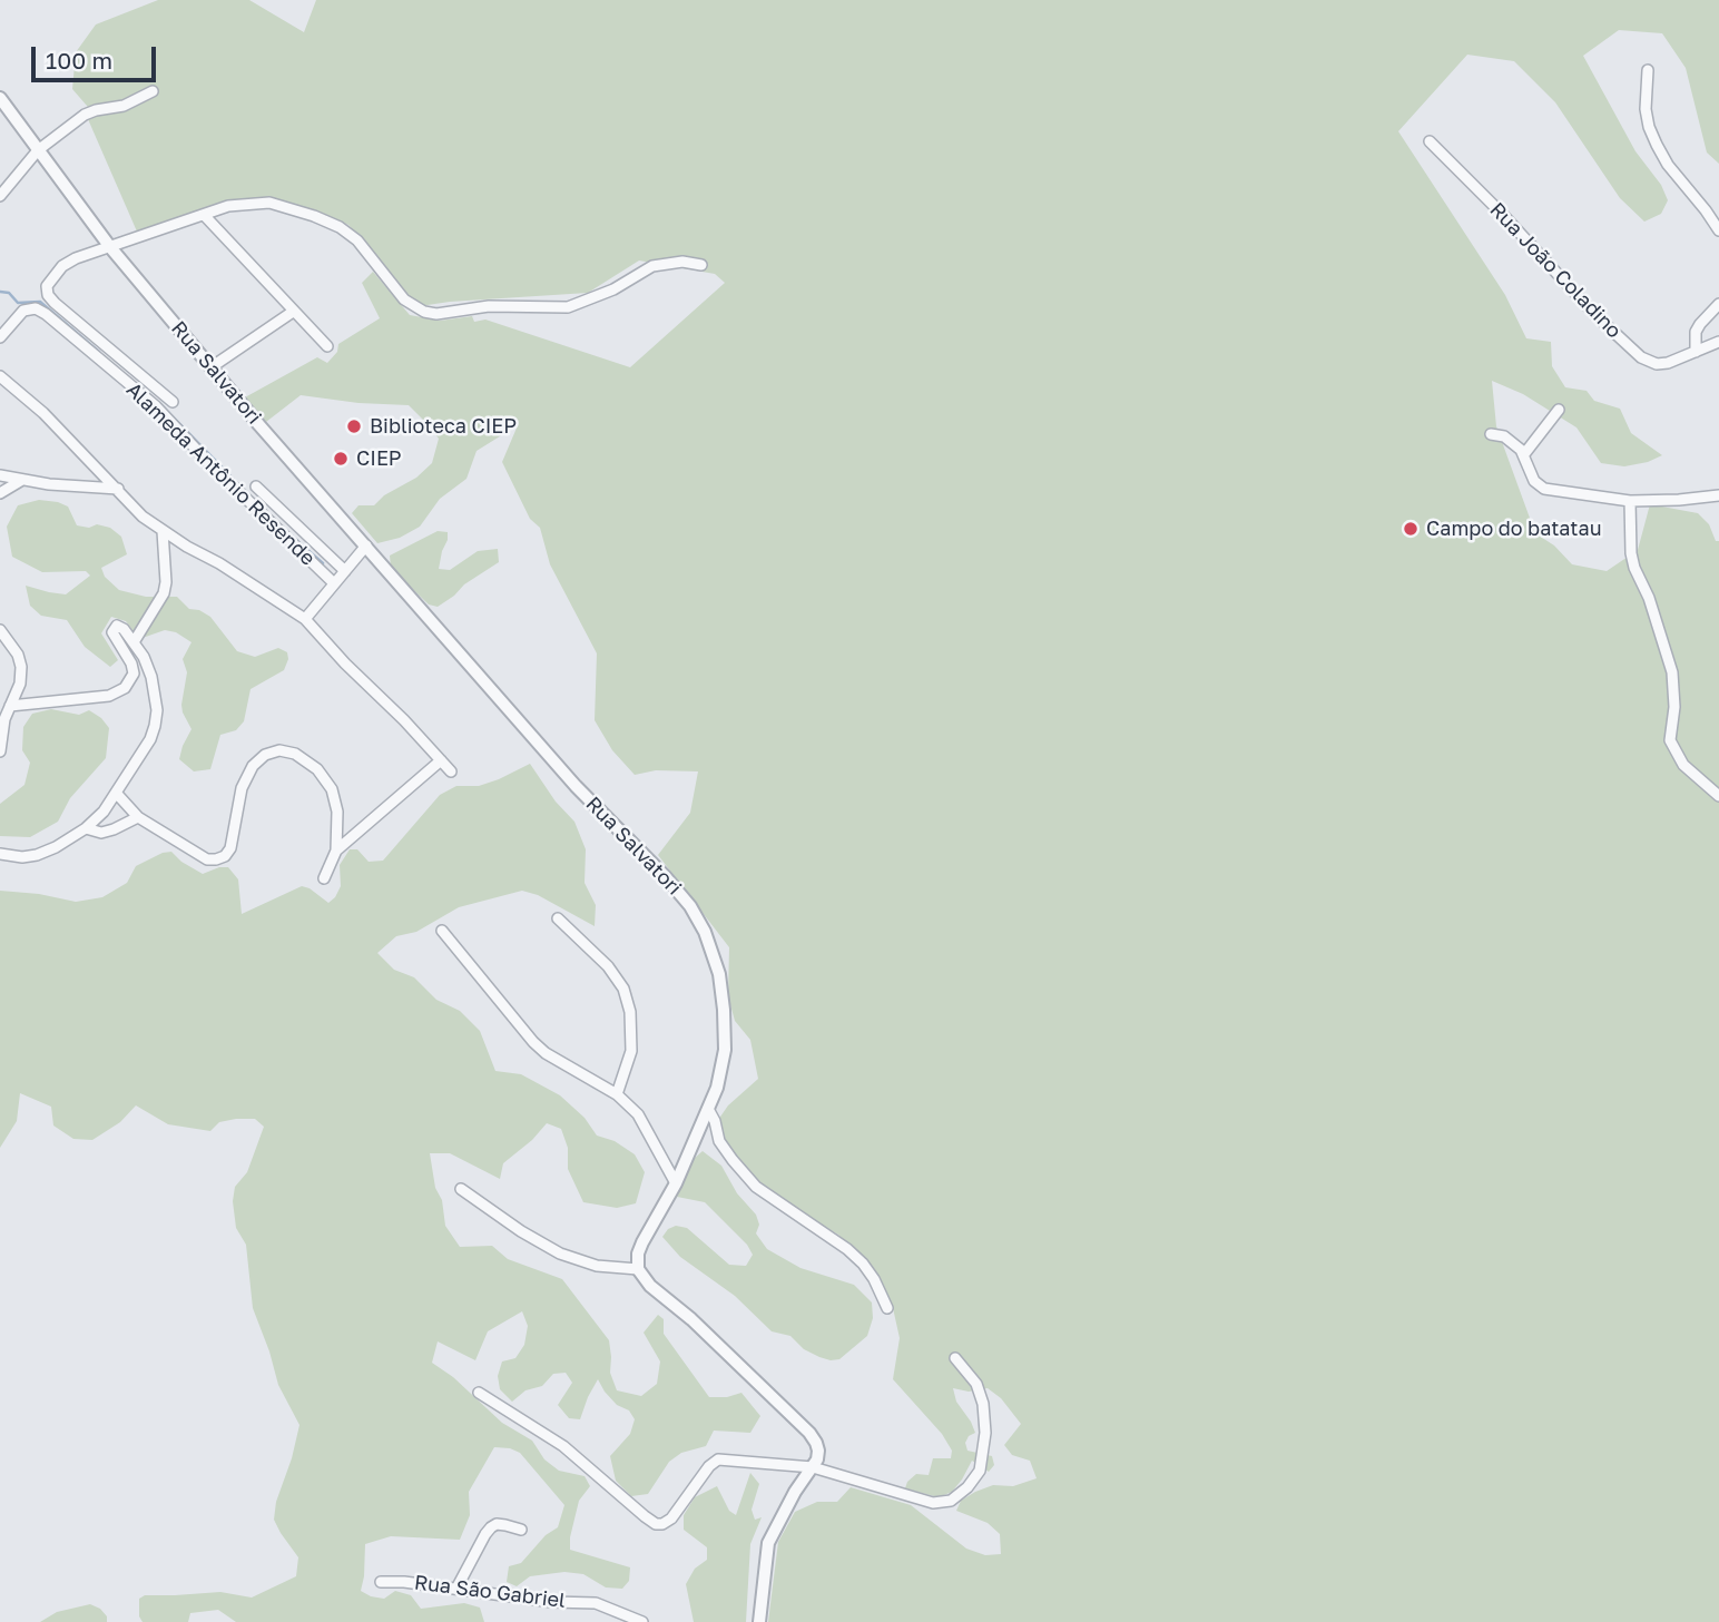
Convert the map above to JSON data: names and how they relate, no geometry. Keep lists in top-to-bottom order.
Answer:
{
  "streets": {
    "street": [
      "Rua João Coladino",
      "Rua Salvatori",
      "Alameda Antônio Resende",
      "Rua São Gabriel"
    ]
  },
  "crossings": [
    ["Rua Salvatori", "Alameda Antônio Resende"]
  ],
  "places": ["Biblioteca CIEP", "CIEP", "Campo do batatau"],
  "scale_bar": "100 m"
}
